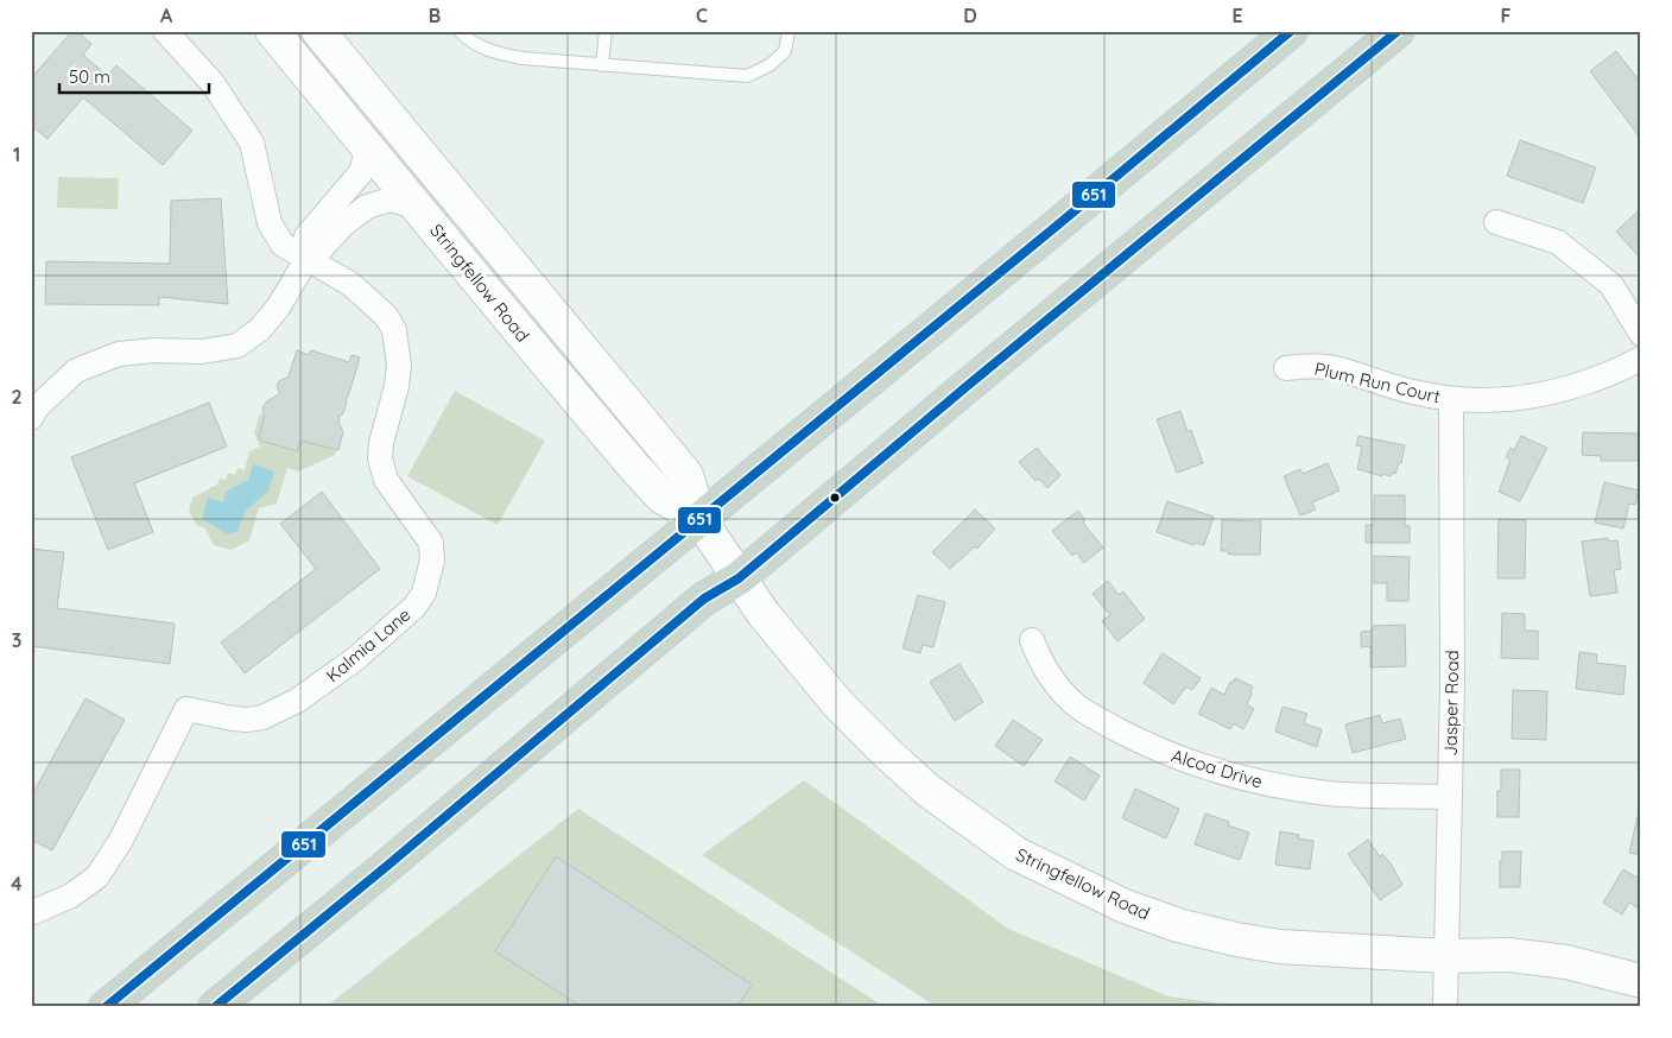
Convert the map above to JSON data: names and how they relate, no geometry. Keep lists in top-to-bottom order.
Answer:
{
  "streets": {
    "main road": ["Stringfellow Road"],
    "street": [
      "Plum Run Court",
      "Kalmia Lane",
      "Jasper Road",
      "Alcoa Drive"
    ]
  },
  "crossings": [
    ["Stringfellow Road", "Jasper Road"],
    ["Plum Run Court", "Jasper Road"],
    ["Jasper Road", "Alcoa Drive"]
  ],
  "lines": ["transit line 651"],
  "scale_bar": "50 m",
  "grid": {
    "columns": [
      "A",
      "B",
      "C",
      "D",
      "E",
      "F"
    ],
    "rows": [
      "1",
      "2",
      "3",
      "4"
    ]
  }
}
